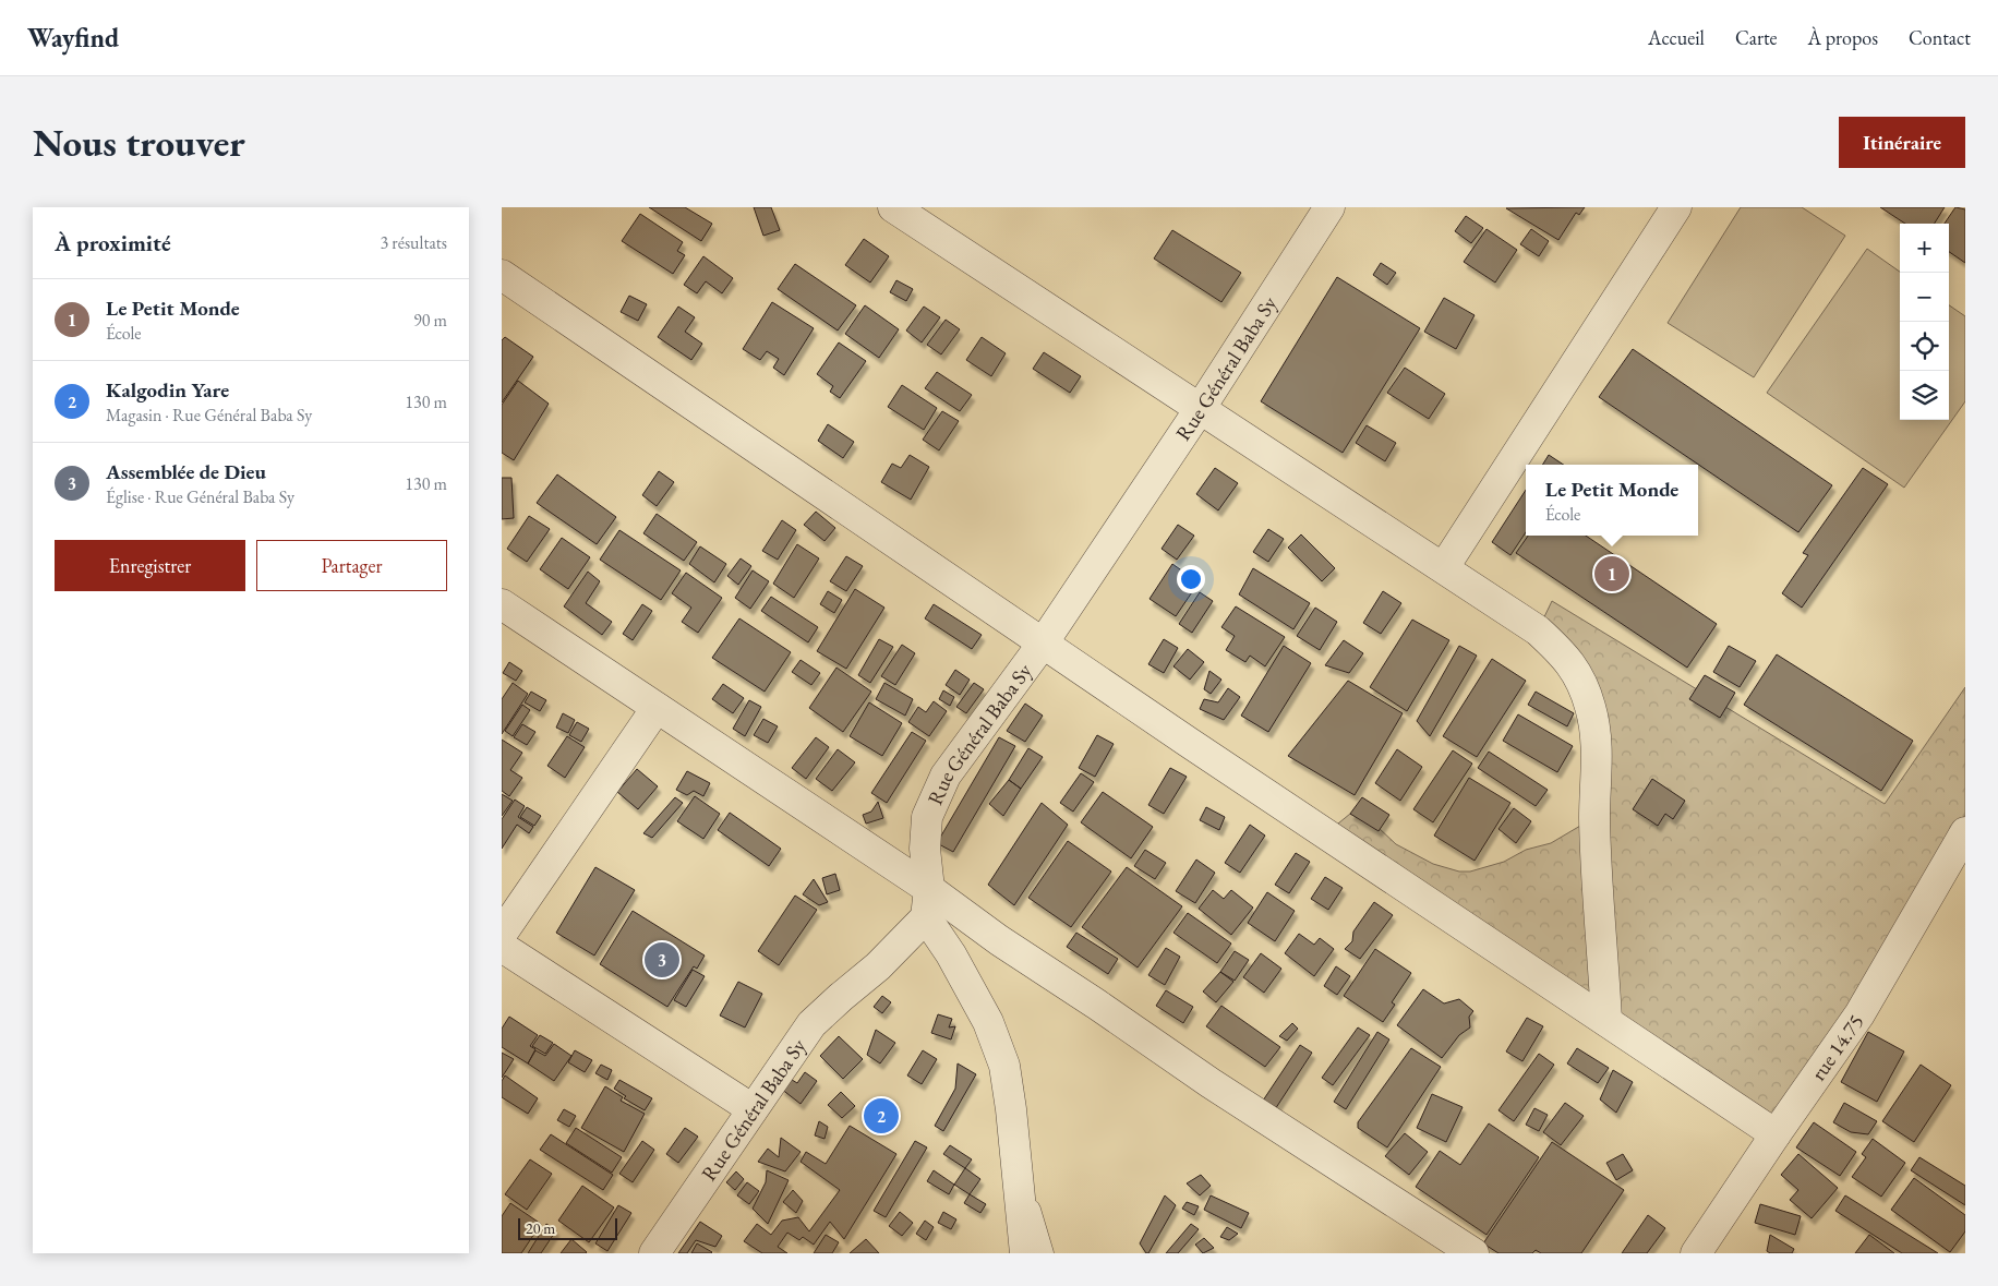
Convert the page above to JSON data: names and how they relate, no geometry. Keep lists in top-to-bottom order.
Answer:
{
  "streets": {
    "street": ["Rue Général Baba Sy", "rue 14.75"]
  },
  "scale_bar": "20 m",
  "page": {
    "header": "Wayfind",
    "nav": [
      "Accueil",
      "Carte",
      "À propos",
      "Contact"
    ],
    "buttons": [
      "Itinéraire",
      ["Enregistrer", "Partager"]
    ],
    "title": "Nous trouver",
    "heading": ["À proximité", "3 résultats"],
    "map_buttons": ["+", "−"],
    "list": [
      {
        "mark": "1",
        "name": "Le Petit Monde",
        "note": "École",
        "value": "90 m"
      },
      {
        "mark": "2",
        "name": "Kalgodin Yare",
        "note": "Magasin · Rue Général Baba Sy",
        "value": "130 m"
      },
      {
        "mark": "3",
        "name": "Assemblée de Dieu",
        "note": "Église · Rue Général Baba Sy",
        "value": "130 m"
      }
    ],
    "popup": ["Le Petit Monde", "École"],
    "pins": ["1", "3", "2"],
    "scale": "20 m"
  }
}
